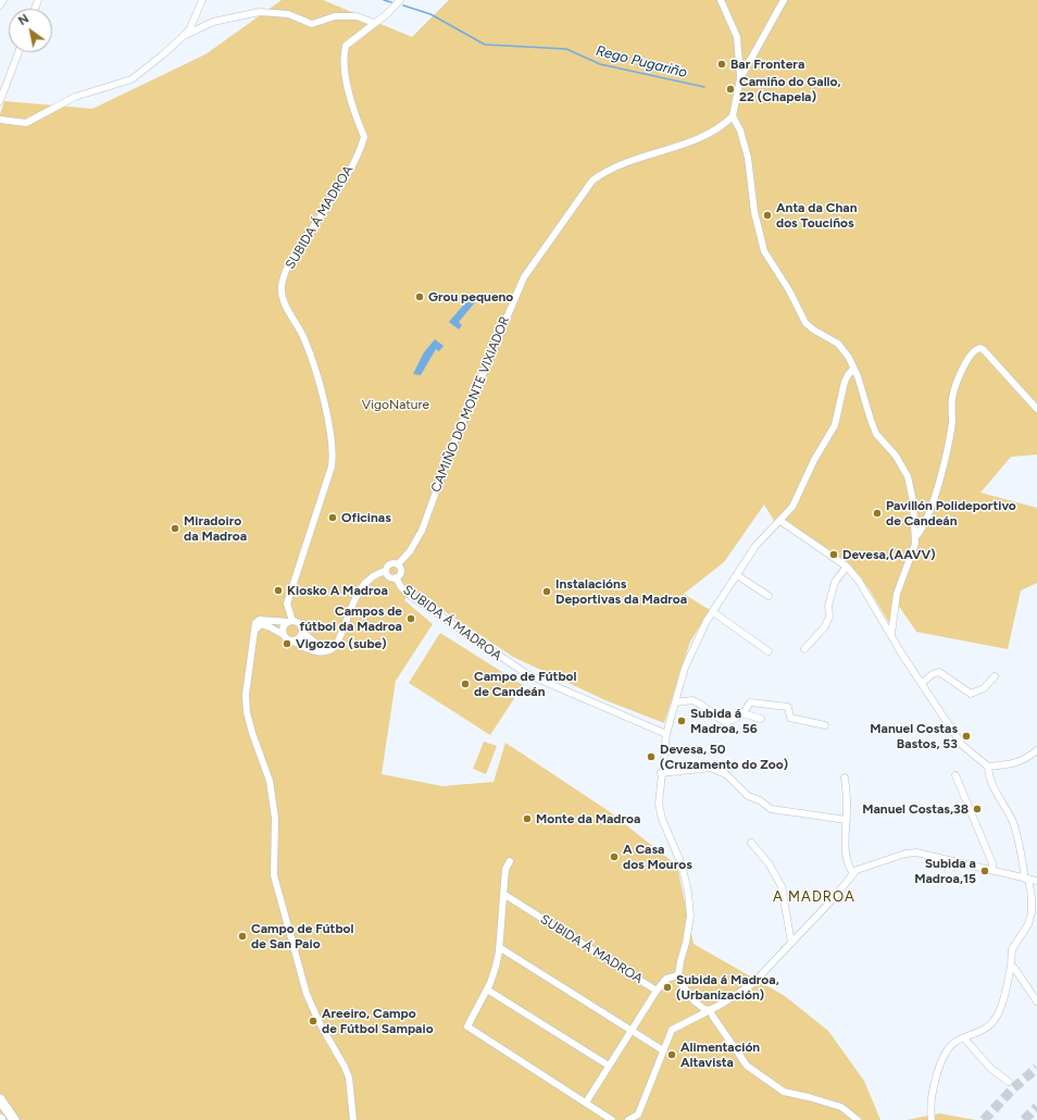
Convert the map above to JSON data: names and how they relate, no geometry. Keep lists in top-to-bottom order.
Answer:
{
  "streets": {
    "street": ["SUBIDA Á MADROA", "CAMIÑO DO MONTE VIXIADOR"]
  },
  "crossings": [
    ["SUBIDA Á MADROA", "CAMIÑO DO MONTE VIXIADOR"]
  ],
  "districts": ["A MADROA"],
  "water": ["Rego Pugariño"],
  "parks": ["VigoNature"],
  "places": [
    "Bar Frontera",
    "Camiño do Gallo, 22 (Chapela)",
    "Anta da Chan dos Touciños",
    "Grou pequeno",
    "Pavillón Polideportivo de Candeán",
    "Oficinas",
    "Miradoiro da Madroa",
    "Devesa,(AAVV)",
    "Kiosko A Madroa",
    "Instalacións Deportivas da Madroa",
    "Campos de fútbol da Madroa",
    "Vigozoo (sube)",
    "Campo de Fútbol de Candeán",
    "Subida á Madroa, 56",
    "Manuel Costas Bastos, 53",
    "Devesa, 50 (Cruzamento do Zoo)",
    "Manuel Costas,38",
    "Monte da Madroa",
    "A Casa dos Mouros",
    "Subida a Madroa,15",
    "Campo de Fútbol de San Paio",
    "Subida á Madroa, (Urbanización)",
    "Areeiro, Campo de Fútbol Sampaio",
    "Alimentación Altavista"
  ],
  "north": "top left"
}
